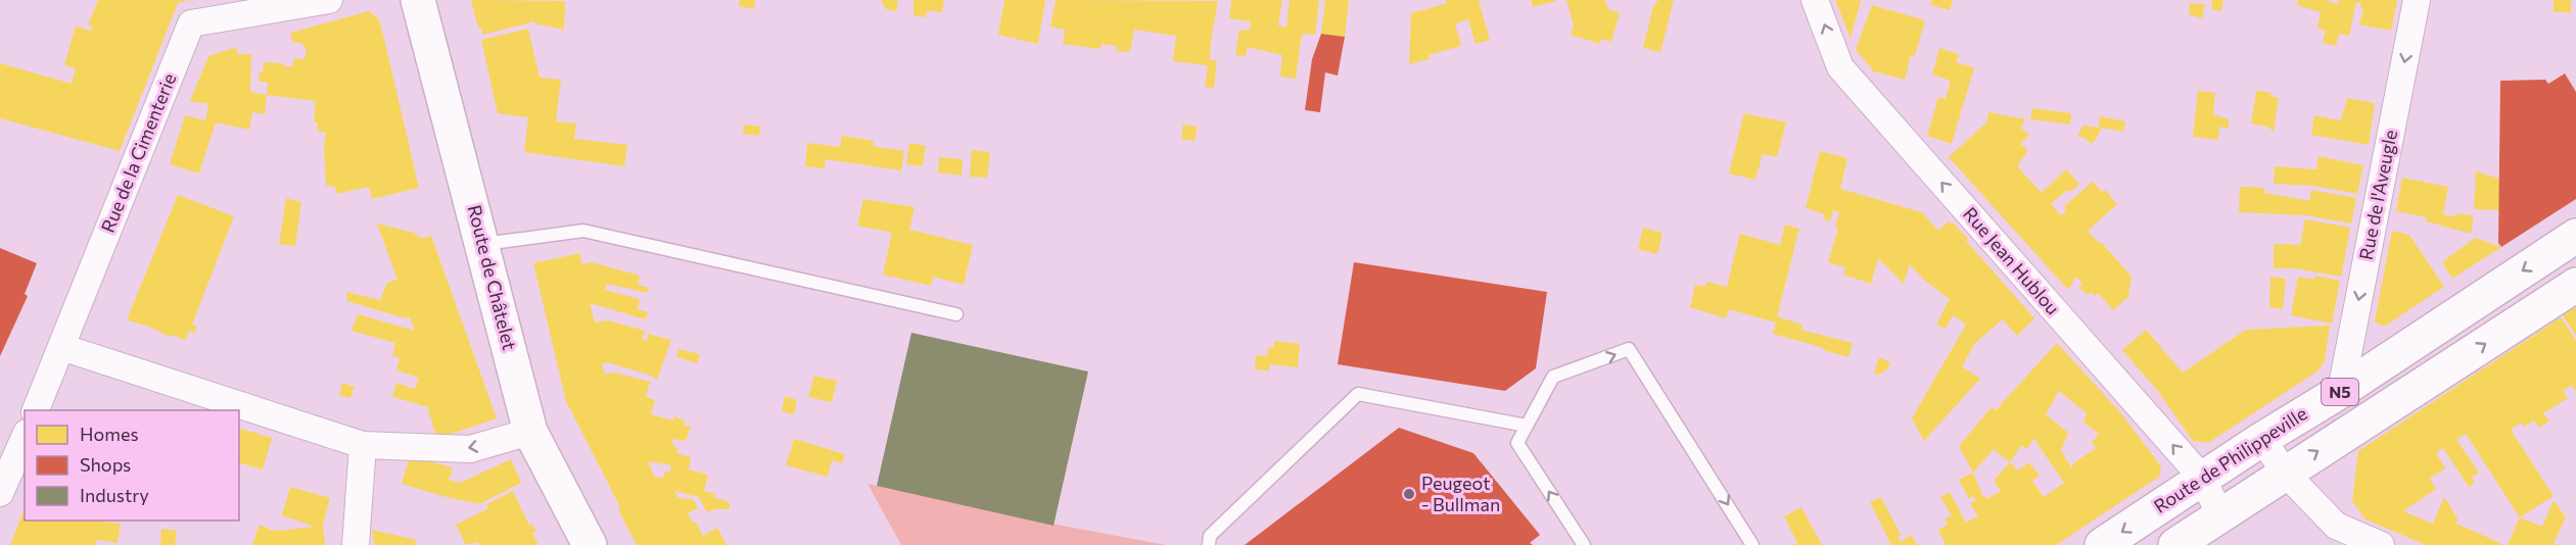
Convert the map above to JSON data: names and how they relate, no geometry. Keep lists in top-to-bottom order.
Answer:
{
  "streets": {
    "main road": ["Route de Châtelet", "N5", "Route de Philippeville"],
    "street": ["Rue de la Cimenterie", "Rue de l'Aveugle", "Rue Jean Hublou"]
  },
  "crossings": [
    ["Rue de l'Aveugle", "Route de Philippeville"],
    ["Rue Jean Hublou", "N5"],
    ["Rue Jean Hublou", "Route de Philippeville"]
  ],
  "one_way": ["Rue de l'Aveugle", "Rue Jean Hublou"],
  "places": ["Peugeot - Bullman"],
  "legend": ["Homes", "Shops", "Industry"]
}
